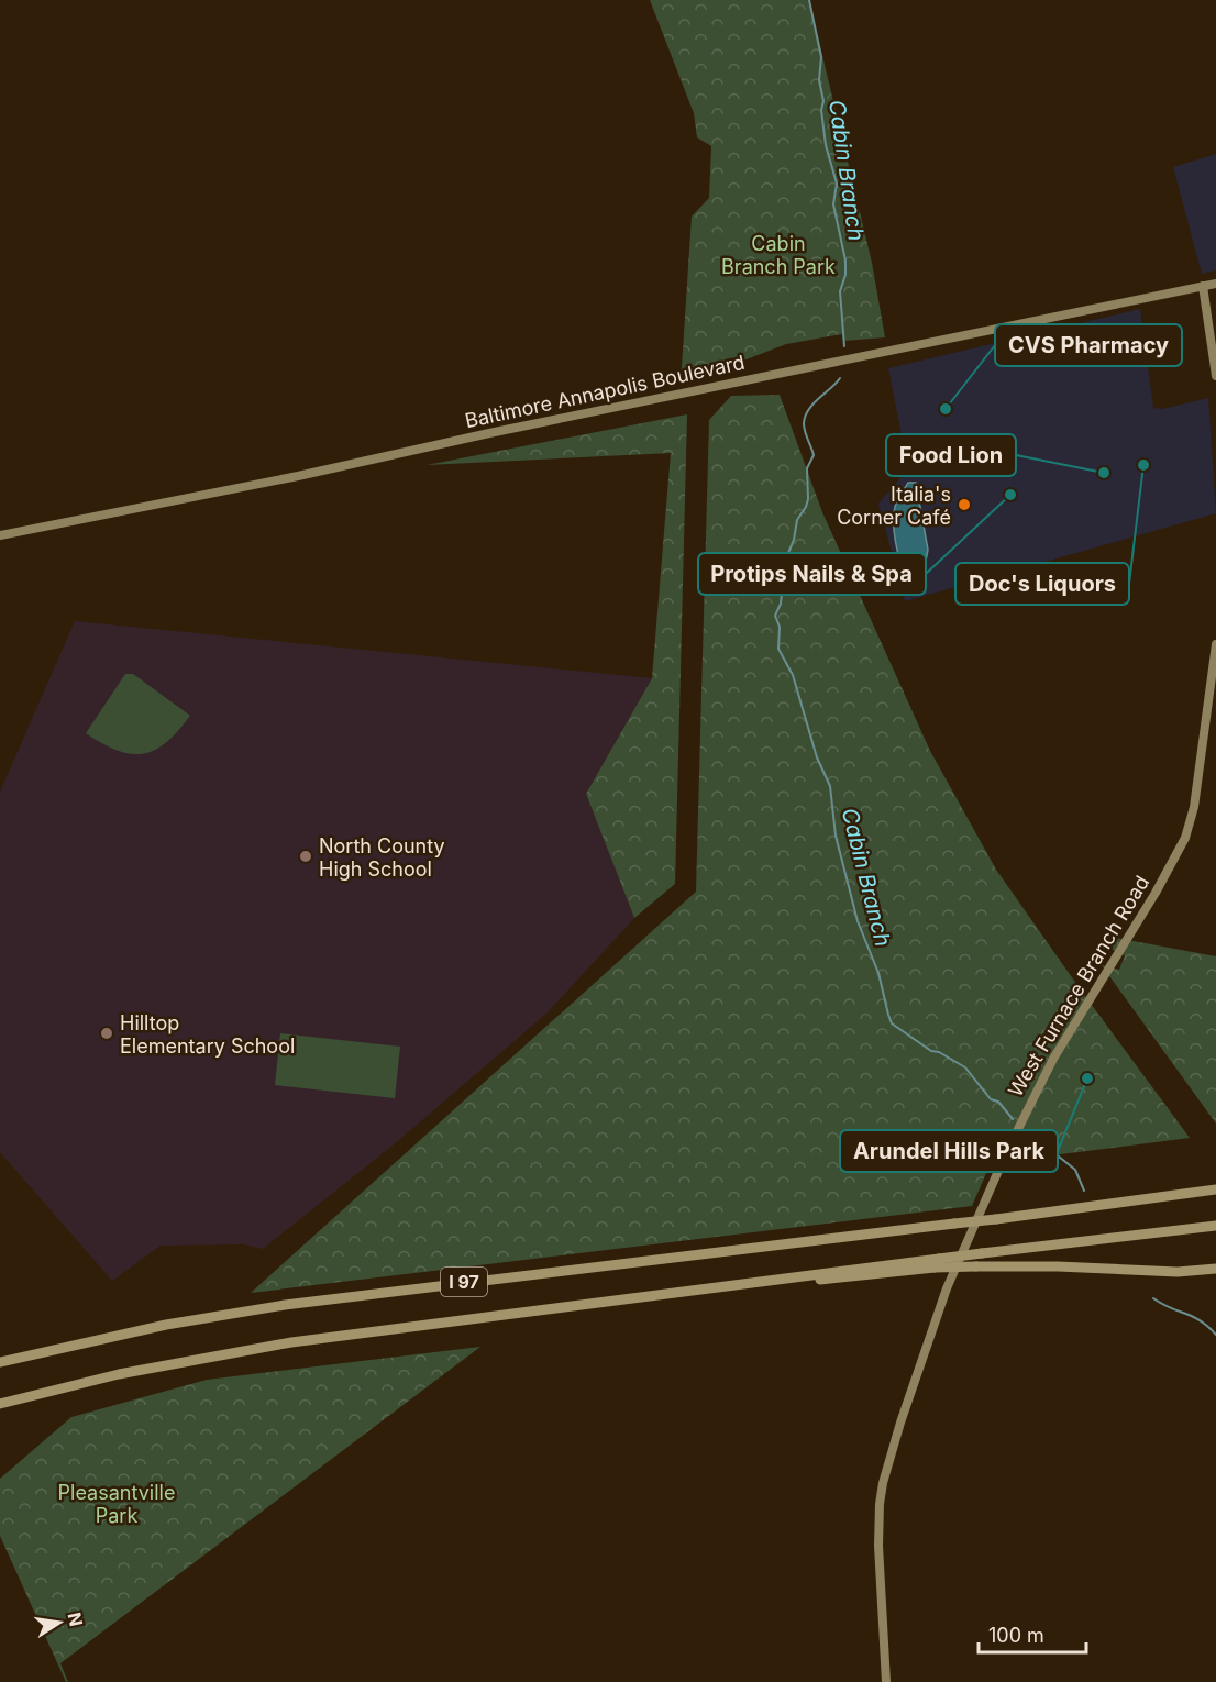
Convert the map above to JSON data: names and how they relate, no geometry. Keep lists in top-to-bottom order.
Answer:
{
  "streets": {
    "highway": ["I 97"],
    "main road": ["Baltimore Annapolis Boulevard", "West Furnace Branch Road"]
  },
  "water": ["Cabin Branch"],
  "parks": ["Cabin Branch Park", "Pleasantville Park"],
  "places": [
    "CVS Pharmacy",
    "Doc's Liquors",
    "Food Lion",
    "Protips Nails & Spa",
    "Italia's Corner Café",
    "North County High School",
    "Hilltop Elementary School",
    "Arundel Hills Park"
  ],
  "scale_bar": "100 m",
  "north": "right"
}
